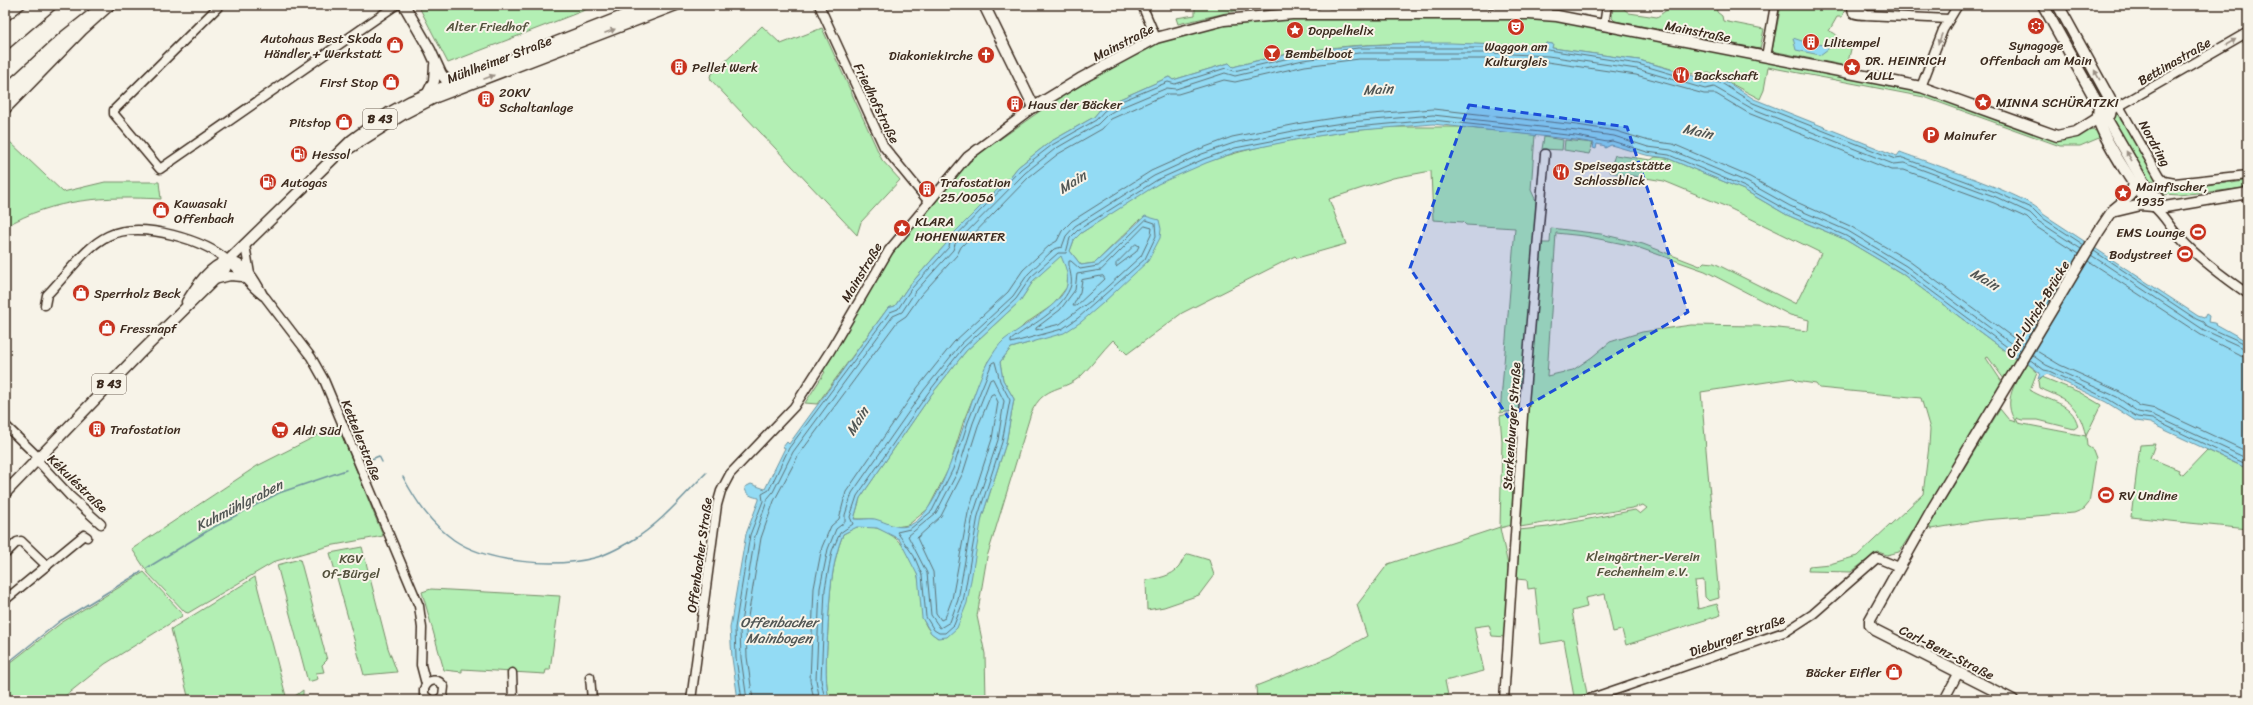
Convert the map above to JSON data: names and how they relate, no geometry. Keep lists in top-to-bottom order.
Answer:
{
  "streets": {
    "main road": [
      "Mainstraße",
      "Mühlheimer Straße",
      "B 43",
      "Carl-Ulrich-Brücke",
      "Carl-Benz-Straße"
    ],
    "street": [
      "Bettinastraße",
      "Friedhofstraße",
      "Nordring",
      "Starkenburger Straße",
      "Kettelerstraße",
      "Kékuléstraße",
      "Offenbacher Straße",
      "Dieburger Straße"
    ]
  },
  "crossings": [
    ["Mainstraße", "Bettinastraße"],
    ["Mainstraße", "Friedhofstraße"],
    ["Mainstraße", "Nordring"],
    ["Mainstraße", "Offenbacher Straße"],
    ["Mühlheimer Straße", "Kettelerstraße"],
    ["Mühlheimer Straße", "Kékuléstraße"],
    ["Bettinastraße", "Nordring"],
    ["Carl-Ulrich-Brücke", "Dieburger Straße"],
    ["Carl-Ulrich-Brücke", "Carl-Benz-Straße"]
  ],
  "one_way": ["Bettinastraße"],
  "water": ["Main", "Kuhmühlgraben", "Offenbacher Mainbogen"],
  "parks": ["Alter Friedhof", "Kleingärtner-Verein Fechenheim e.V.", "KGV Of-Bürgel"],
  "places": {
    "synagogue": ["Synagoge Offenbach am Main"],
    "theatre": ["Waggon am Kulturgleis"],
    "place": [
      "Doppelhelix",
      "DR. HEINRICH AULL",
      "MINNA SCHÜRATZKI",
      "Mainfischer, 1935",
      "KLARA HOHENWARTER"
    ],
    "building": [
      "Lilitempel",
      "Pellet Werk",
      "20KV Schaltanlage",
      "Haus der Bäcker",
      "Trafostation 25/0056",
      "Trafostation"
    ],
    "shop": [
      "Autohaus Best Skoda Händler + Werkstatt",
      "First Stop",
      "Pitstop",
      "Kawasaki Offenbach",
      "Sperrholz Beck",
      "Fressnapf",
      "Bäcker Eifler"
    ],
    "bar": ["Bembelboot"],
    "church": ["Diakoniekirche"],
    "restaurant": ["Backschaft", "Speisegaststätte Schlossblick"],
    "parking": ["Mainufer"],
    "fuel station": ["Hessol", "Autogas"],
    "sports": ["EMS Lounge", "Bodystreet", "RV Undine"],
    "supermarket": ["Aldi Süd"]
  }
}
